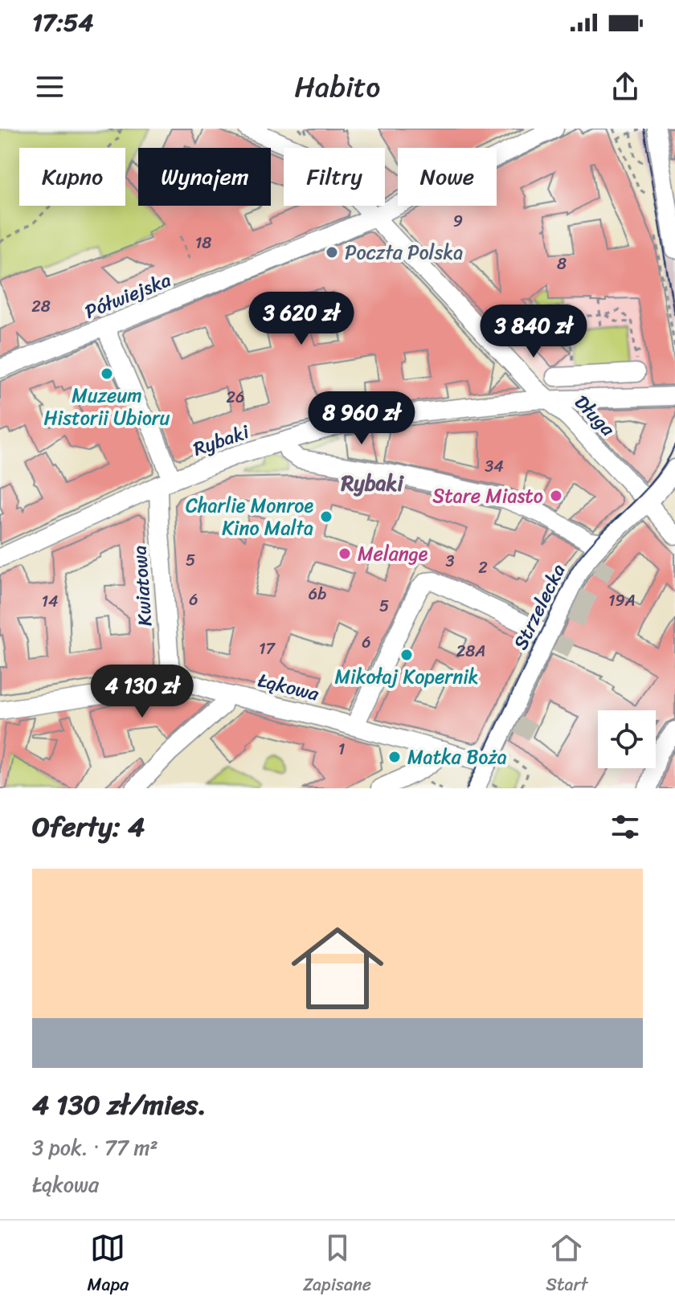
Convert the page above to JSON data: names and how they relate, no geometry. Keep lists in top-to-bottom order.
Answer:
{
  "streets": {
    "street": [
      "Półwiejska",
      "Długa",
      "Rybaki",
      "Kwiatowa",
      "Strzelecka",
      "Łąkowa"
    ]
  },
  "crossings": [
    ["Półwiejska", "Długa"],
    ["Półwiejska", "Kwiatowa"],
    ["Długa", "Rybaki"],
    ["Długa", "Strzelecka"],
    ["Rybaki", "Kwiatowa"],
    ["Kwiatowa", "Łąkowa"],
    ["Strzelecka", "Łąkowa"]
  ],
  "districts": ["Rybaki"],
  "places": [
    "Poczta Polska",
    "Muzeum Historii Ubioru",
    "Stare Miasto",
    "Charlie Monroe Kino Malta",
    "Melange",
    "Mikołaj Kopernik",
    "Matka Boża"
  ],
  "house_numbers": [
    "9",
    "18",
    "8",
    "28",
    "26",
    "34",
    "5",
    "3",
    "2",
    "6b",
    "6",
    "19A",
    "14",
    "5",
    "6",
    "17",
    "28A",
    "1"
  ],
  "page": {
    "status": "17:54",
    "header": "Habito",
    "chip": [
      "Kupno",
      "Wynajem",
      "Filtry",
      "Nowe"
    ],
    "price": [
      "3 620 zł",
      "3 840 zł",
      "8 960 zł",
      "4 130 zł"
    ],
    "heading": "Oferty: 4",
    "list": [
      {
        "name": "4 130 zł/mies.",
        "note": "3 pok. · 77 m² · Łąkowa"
      }
    ],
    "tabs": ["Mapa", "Zapisane", "Start"]
  }
}
